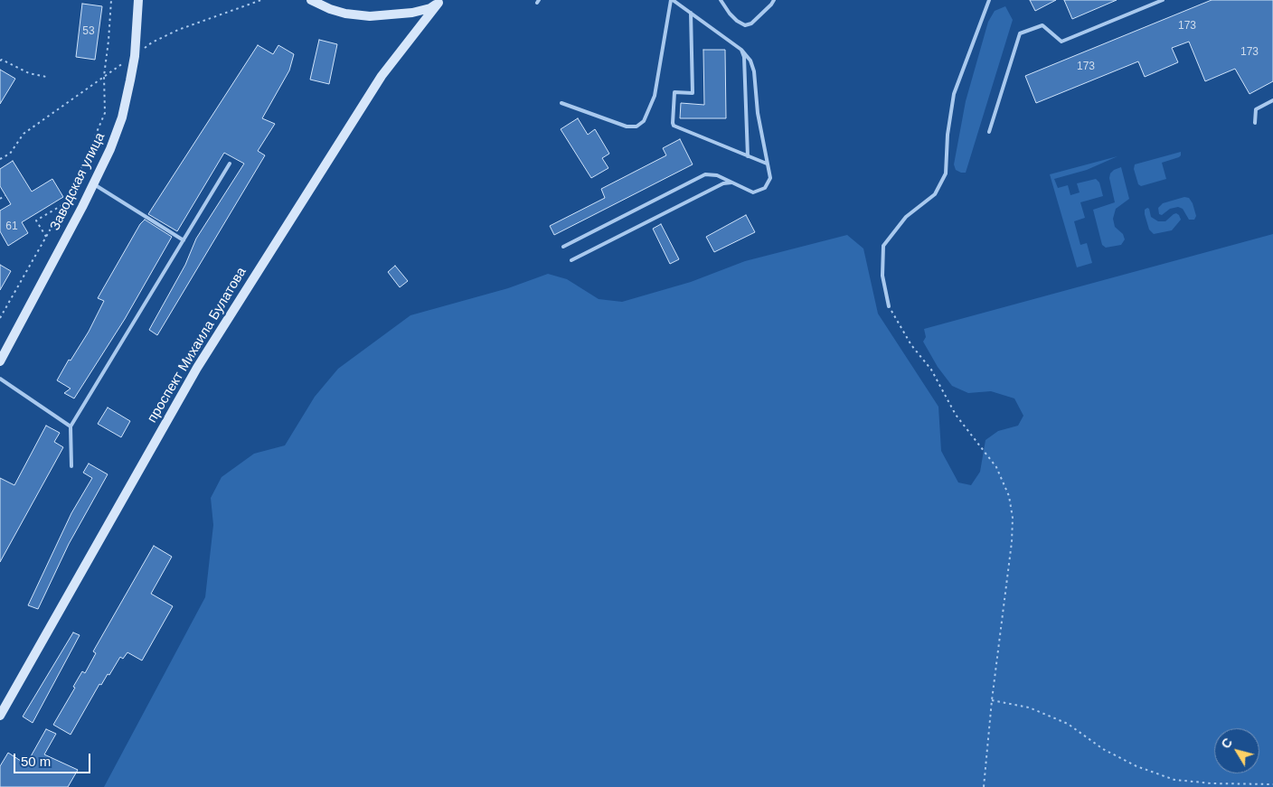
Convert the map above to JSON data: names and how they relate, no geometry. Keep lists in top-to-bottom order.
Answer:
{
  "streets": {
    "street": ["Заводская улица", "проспект Михаила Булатова"]
  },
  "house_numbers": [
    "173",
    "53",
    "173",
    "173",
    "61"
  ],
  "scale_bar": "50 m",
  "north": "top left"
}
